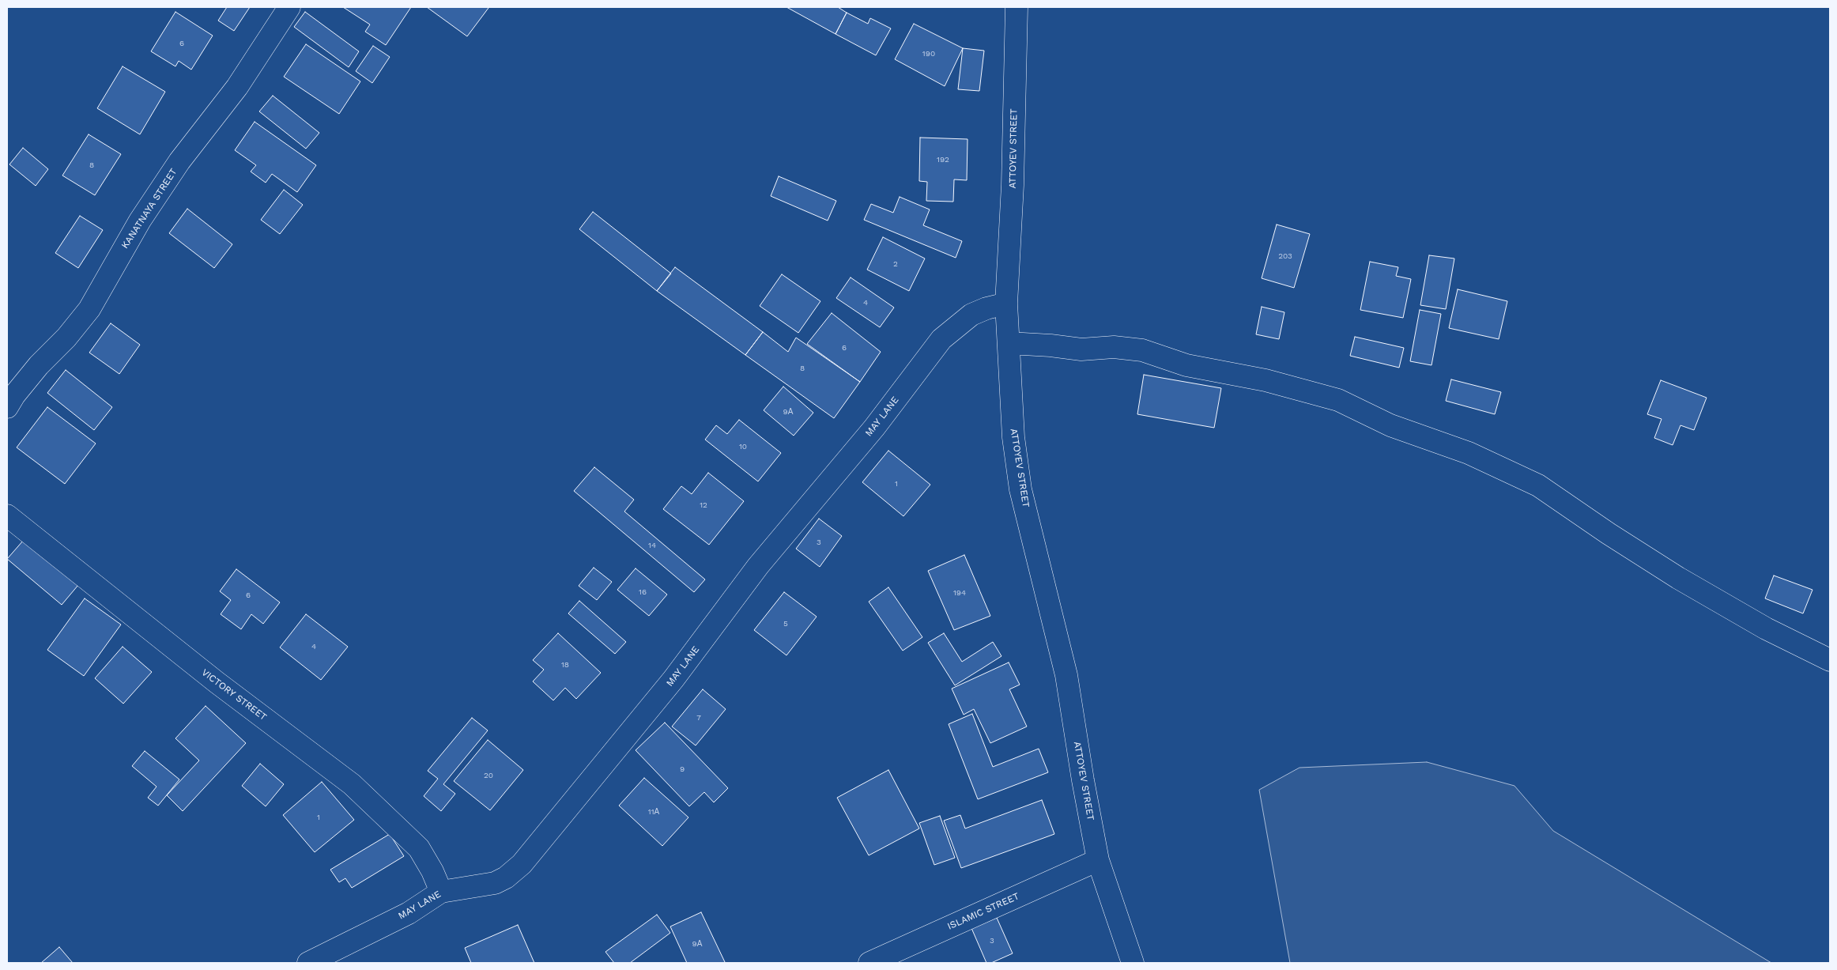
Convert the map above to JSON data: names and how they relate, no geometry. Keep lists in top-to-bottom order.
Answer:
{
  "streets": {
    "street": [
      "ATTOYEV STREET",
      "KANATNAYA STREET",
      "MAY LANE",
      "VICTORY STREET",
      "ISLAMIC STREET"
    ]
  },
  "crossings": [
    ["ATTOYEV STREET", "MAY LANE"],
    ["ATTOYEV STREET", "ISLAMIC STREET"],
    ["MAY LANE", "VICTORY STREET"]
  ],
  "house_numbers": [
    "6",
    "190",
    "192",
    "8",
    "203",
    "2",
    "4",
    "6",
    "8",
    "9А",
    "10",
    "1",
    "12",
    "3",
    "14",
    "16",
    "194",
    "6",
    "5",
    "4",
    "18",
    "7",
    "9",
    "20",
    "11А",
    "1",
    "3",
    "9А"
  ]
}
